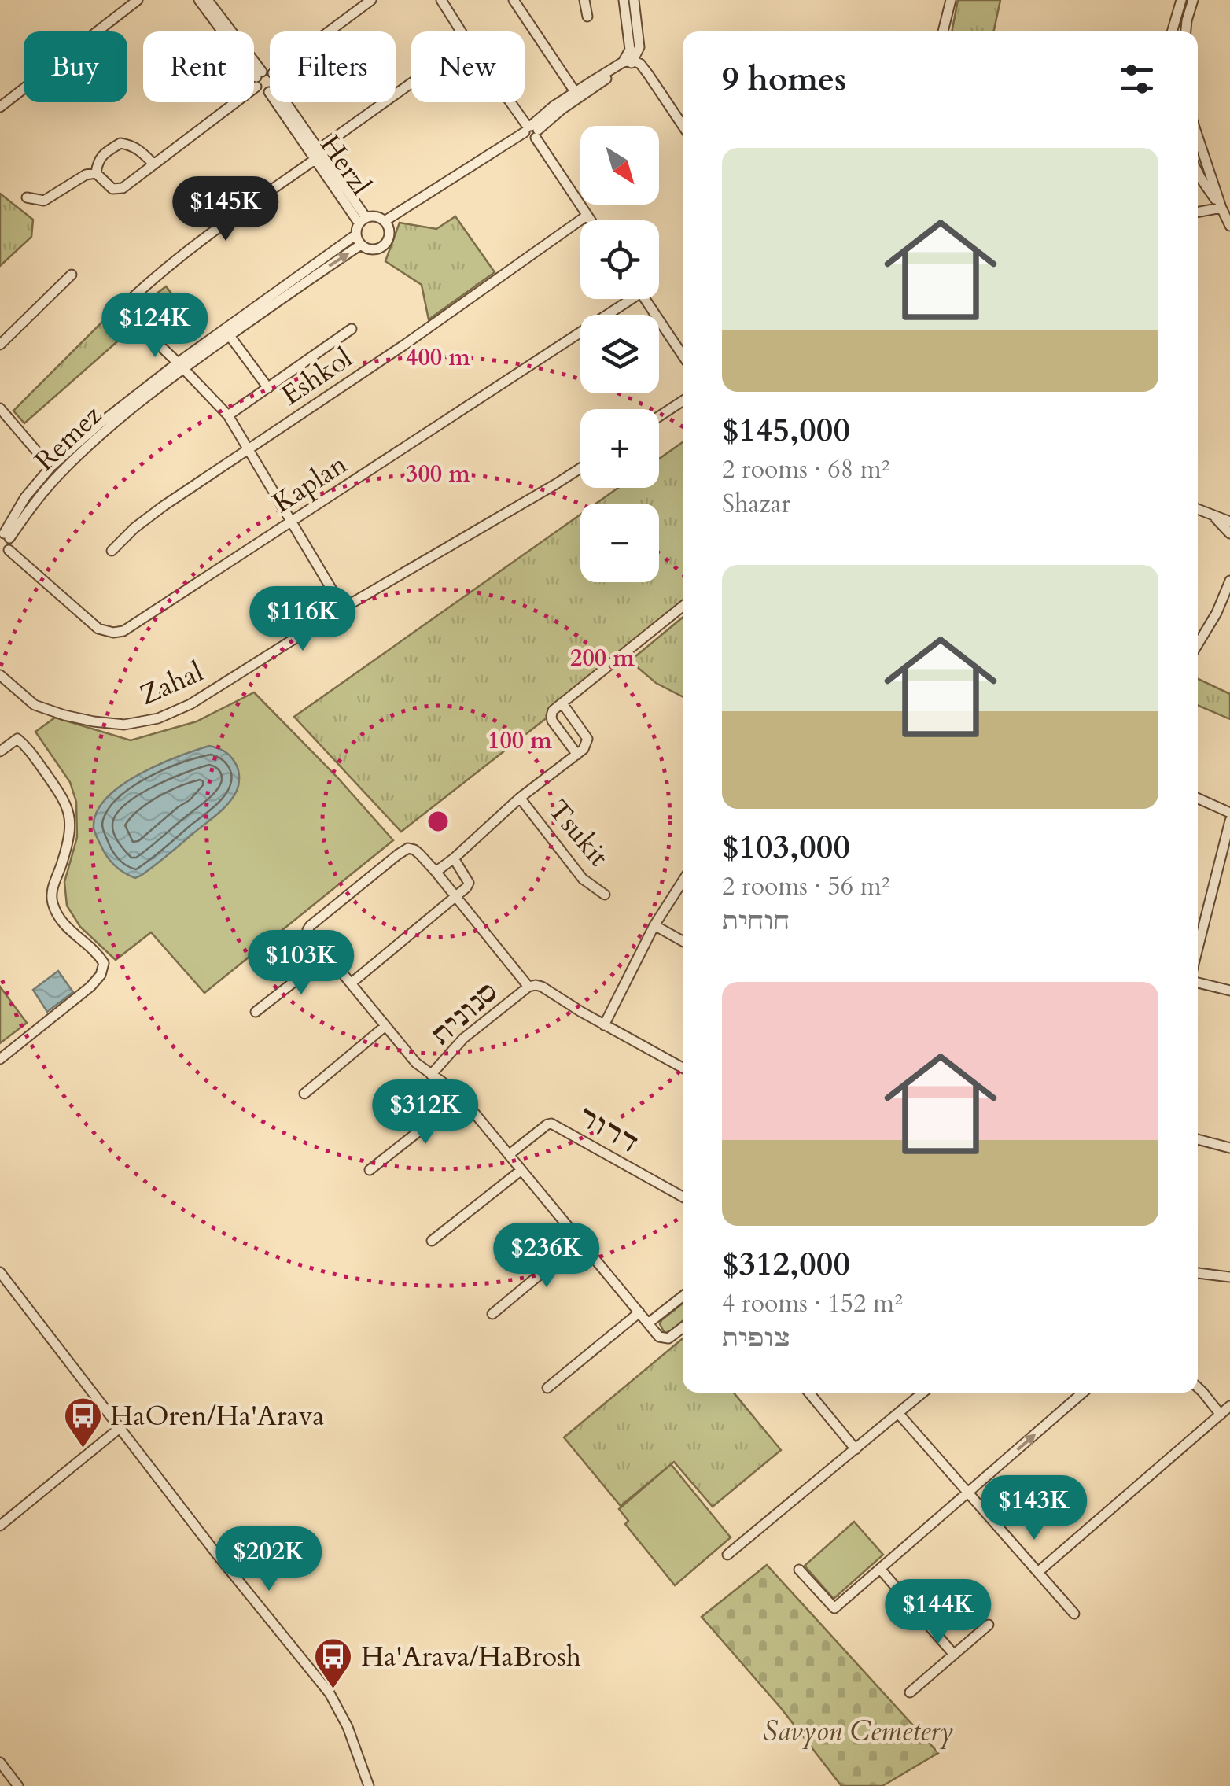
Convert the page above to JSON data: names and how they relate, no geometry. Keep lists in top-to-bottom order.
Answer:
{
  "streets": {
    "street": [
      "Herzl",
      "Eshkol",
      "Remez",
      "Kaplan",
      "Zahal",
      "Tsukit",
      "סנונית",
      "דרור"
    ]
  },
  "crossings": [
    ["Herzl", "Remez"]
  ],
  "parks": ["Savyon Cemetery"],
  "places": {
    "bus stop": ["HaOren/Ha'Arava", "Ha'Arava/HaBrosh"]
  },
  "north": "bottom right",
  "page": {
    "chip": [
      "Buy",
      "Rent",
      "Filters",
      "New"
    ],
    "heading": "9 homes",
    "map_buttons": ["+", "−"],
    "list": [
      {
        "name": "$145,000",
        "note": "2 rooms · 68 m² · Shazar"
      },
      {
        "name": "$103,000",
        "note": "2 rooms · 56 m² · חוחית"
      },
      {
        "name": "$312,000",
        "note": "4 rooms · 152 m² · צופית"
      }
    ],
    "price": [
      "$145K",
      "$124K",
      "$116K",
      "$103K",
      "$312K",
      "$236K",
      "$143K",
      "$202K",
      "$144K"
    ]
  },
  "rings": [
    "400 m",
    "300 m",
    "200 m",
    "100 m"
  ]
}
